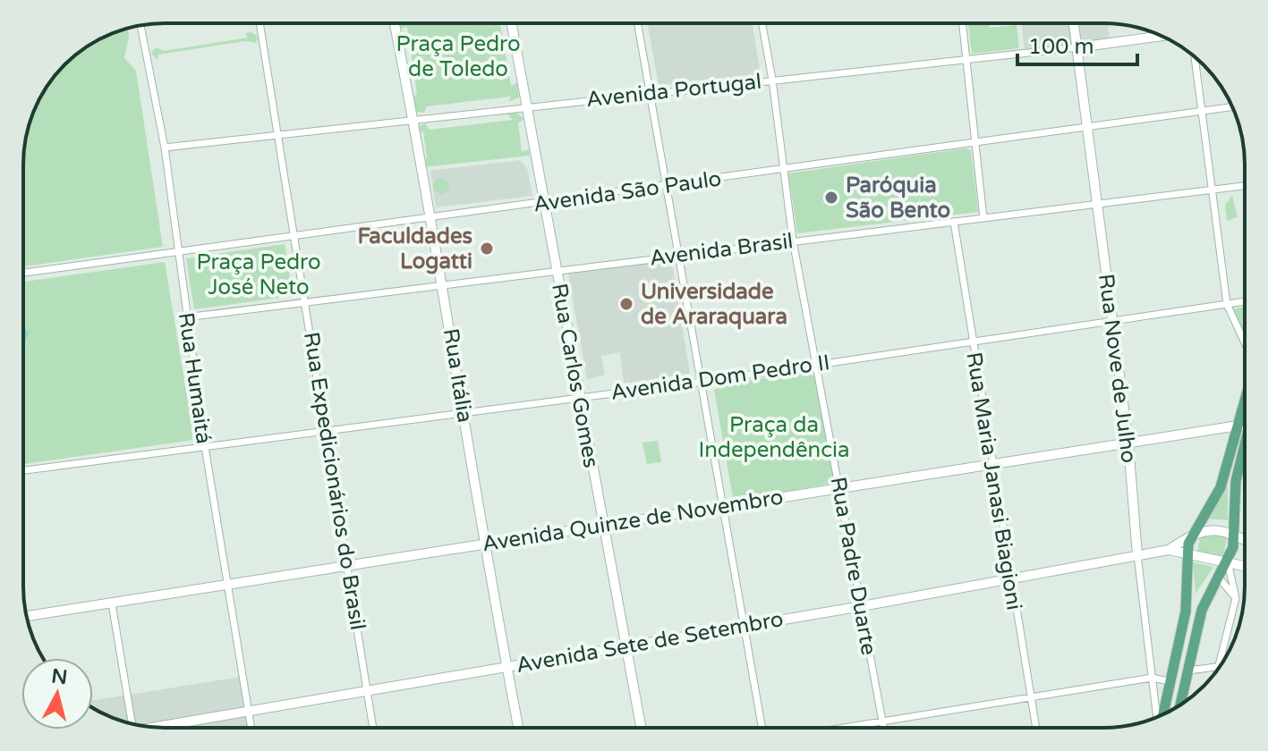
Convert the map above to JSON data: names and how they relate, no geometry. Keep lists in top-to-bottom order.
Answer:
{
  "streets": {
    "street": [
      "Avenida Portugal",
      "Avenida São Paulo",
      "Avenida Brasil",
      "Rua Nove de Julho",
      "Rua Itália",
      "Rua Carlos Gomes",
      "Avenida Dom Pedro II",
      "Rua Humaitá",
      "Rua Expedicionários do Brasil",
      "Rua Maria Janasi Biagioni",
      "Avenida Quinze de Novembro",
      "Rua Padre Duarte",
      "Avenida Sete de Setembro"
    ]
  },
  "crossings": [
    ["Avenida Portugal", "Rua Nove de Julho"],
    ["Avenida Portugal", "Rua Itália"],
    ["Avenida Portugal", "Rua Carlos Gomes"],
    ["Avenida Portugal", "Rua Humaitá"],
    ["Avenida Portugal", "Rua Expedicionários do Brasil"],
    ["Avenida Portugal", "Rua Padre Duarte"],
    ["Avenida São Paulo", "Rua Nove de Julho"],
    ["Avenida São Paulo", "Rua Itália"],
    ["Avenida São Paulo", "Rua Carlos Gomes"],
    ["Avenida São Paulo", "Rua Humaitá"],
    ["Avenida São Paulo", "Rua Expedicionários do Brasil"],
    ["Avenida São Paulo", "Rua Padre Duarte"],
    ["Avenida Brasil", "Rua Nove de Julho"],
    ["Avenida Brasil", "Rua Itália"],
    ["Avenida Brasil", "Rua Carlos Gomes"],
    ["Avenida Brasil", "Rua Humaitá"],
    ["Avenida Brasil", "Rua Expedicionários do Brasil"],
    ["Avenida Brasil", "Rua Maria Janasi Biagioni"],
    ["Avenida Brasil", "Rua Padre Duarte"],
    ["Rua Nove de Julho", "Avenida Dom Pedro II"],
    ["Rua Nove de Julho", "Avenida Quinze de Novembro"],
    ["Rua Nove de Julho", "Avenida Sete de Setembro"],
    ["Rua Itália", "Avenida Dom Pedro II"],
    ["Rua Itália", "Avenida Quinze de Novembro"],
    ["Rua Itália", "Avenida Sete de Setembro"],
    ["Rua Carlos Gomes", "Avenida Dom Pedro II"],
    ["Rua Carlos Gomes", "Avenida Quinze de Novembro"],
    ["Rua Carlos Gomes", "Avenida Sete de Setembro"],
    ["Avenida Dom Pedro II", "Rua Humaitá"],
    ["Avenida Dom Pedro II", "Rua Expedicionários do Brasil"],
    ["Avenida Dom Pedro II", "Rua Maria Janasi Biagioni"],
    ["Avenida Dom Pedro II", "Rua Padre Duarte"],
    ["Rua Humaitá", "Avenida Quinze de Novembro"],
    ["Rua Humaitá", "Avenida Sete de Setembro"],
    ["Rua Expedicionários do Brasil", "Avenida Quinze de Novembro"],
    ["Rua Expedicionários do Brasil", "Avenida Sete de Setembro"],
    ["Rua Maria Janasi Biagioni", "Avenida Quinze de Novembro"],
    ["Rua Maria Janasi Biagioni", "Avenida Sete de Setembro"],
    ["Avenida Quinze de Novembro", "Rua Padre Duarte"],
    ["Rua Padre Duarte", "Avenida Sete de Setembro"]
  ],
  "parks": ["Praça Pedro de Toledo", "Praça Pedro José Neto", "Praça da Independência"],
  "places": ["Paróquia São Bento", "Faculdades Logatti", "Universidade de Araraquara"],
  "scale_bar": "100 m",
  "north": "top"
}
